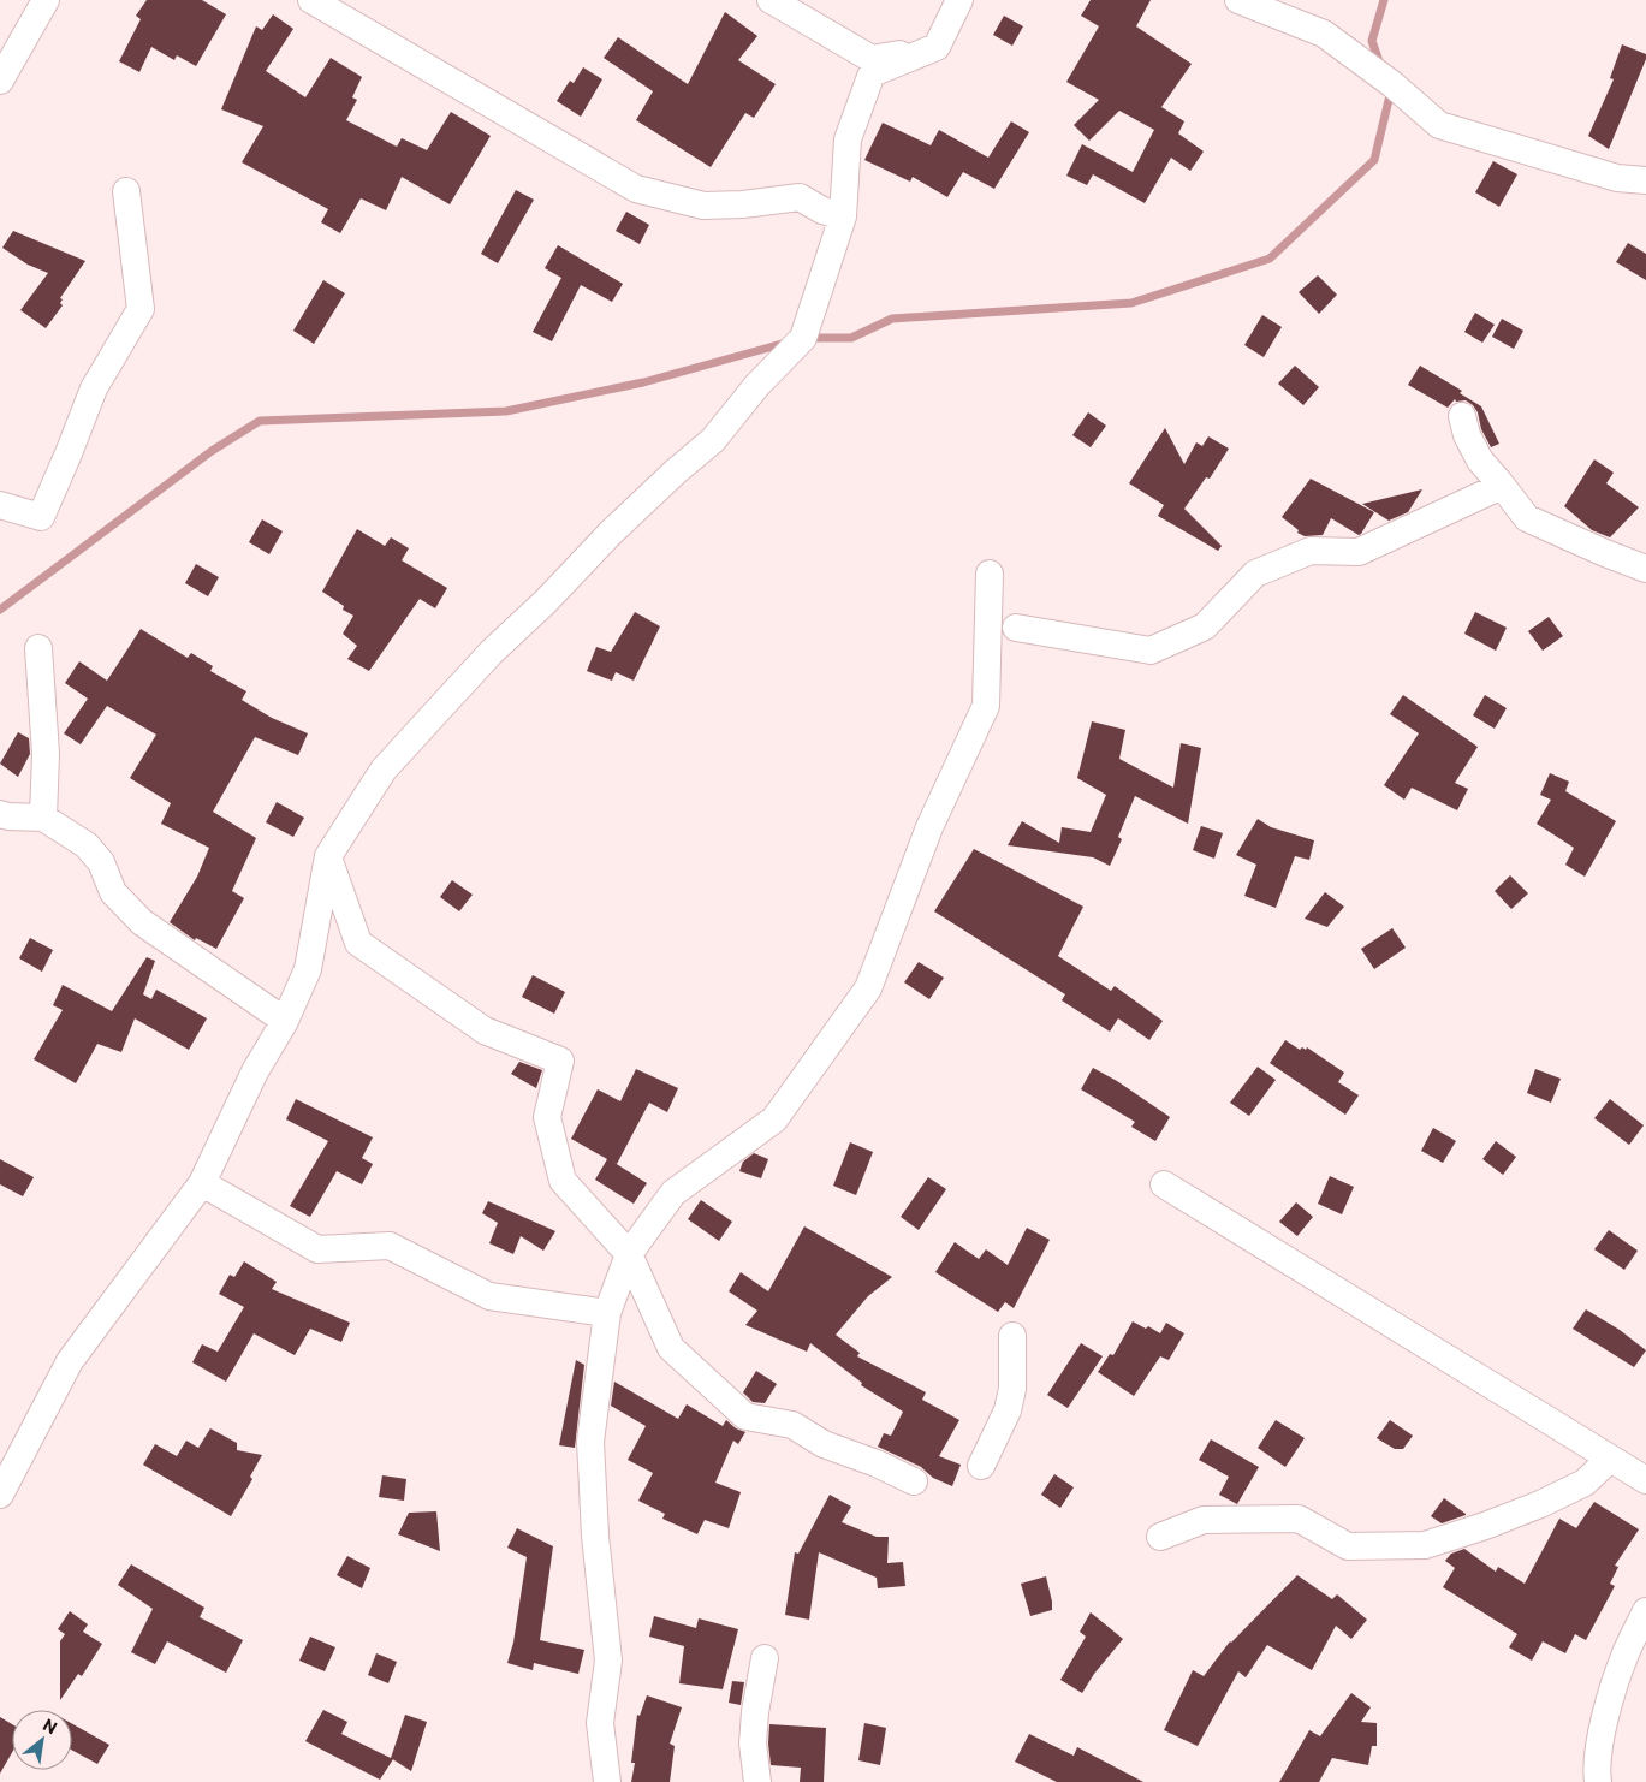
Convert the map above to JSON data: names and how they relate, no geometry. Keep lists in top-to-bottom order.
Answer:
{
  "north": "top right"
}
